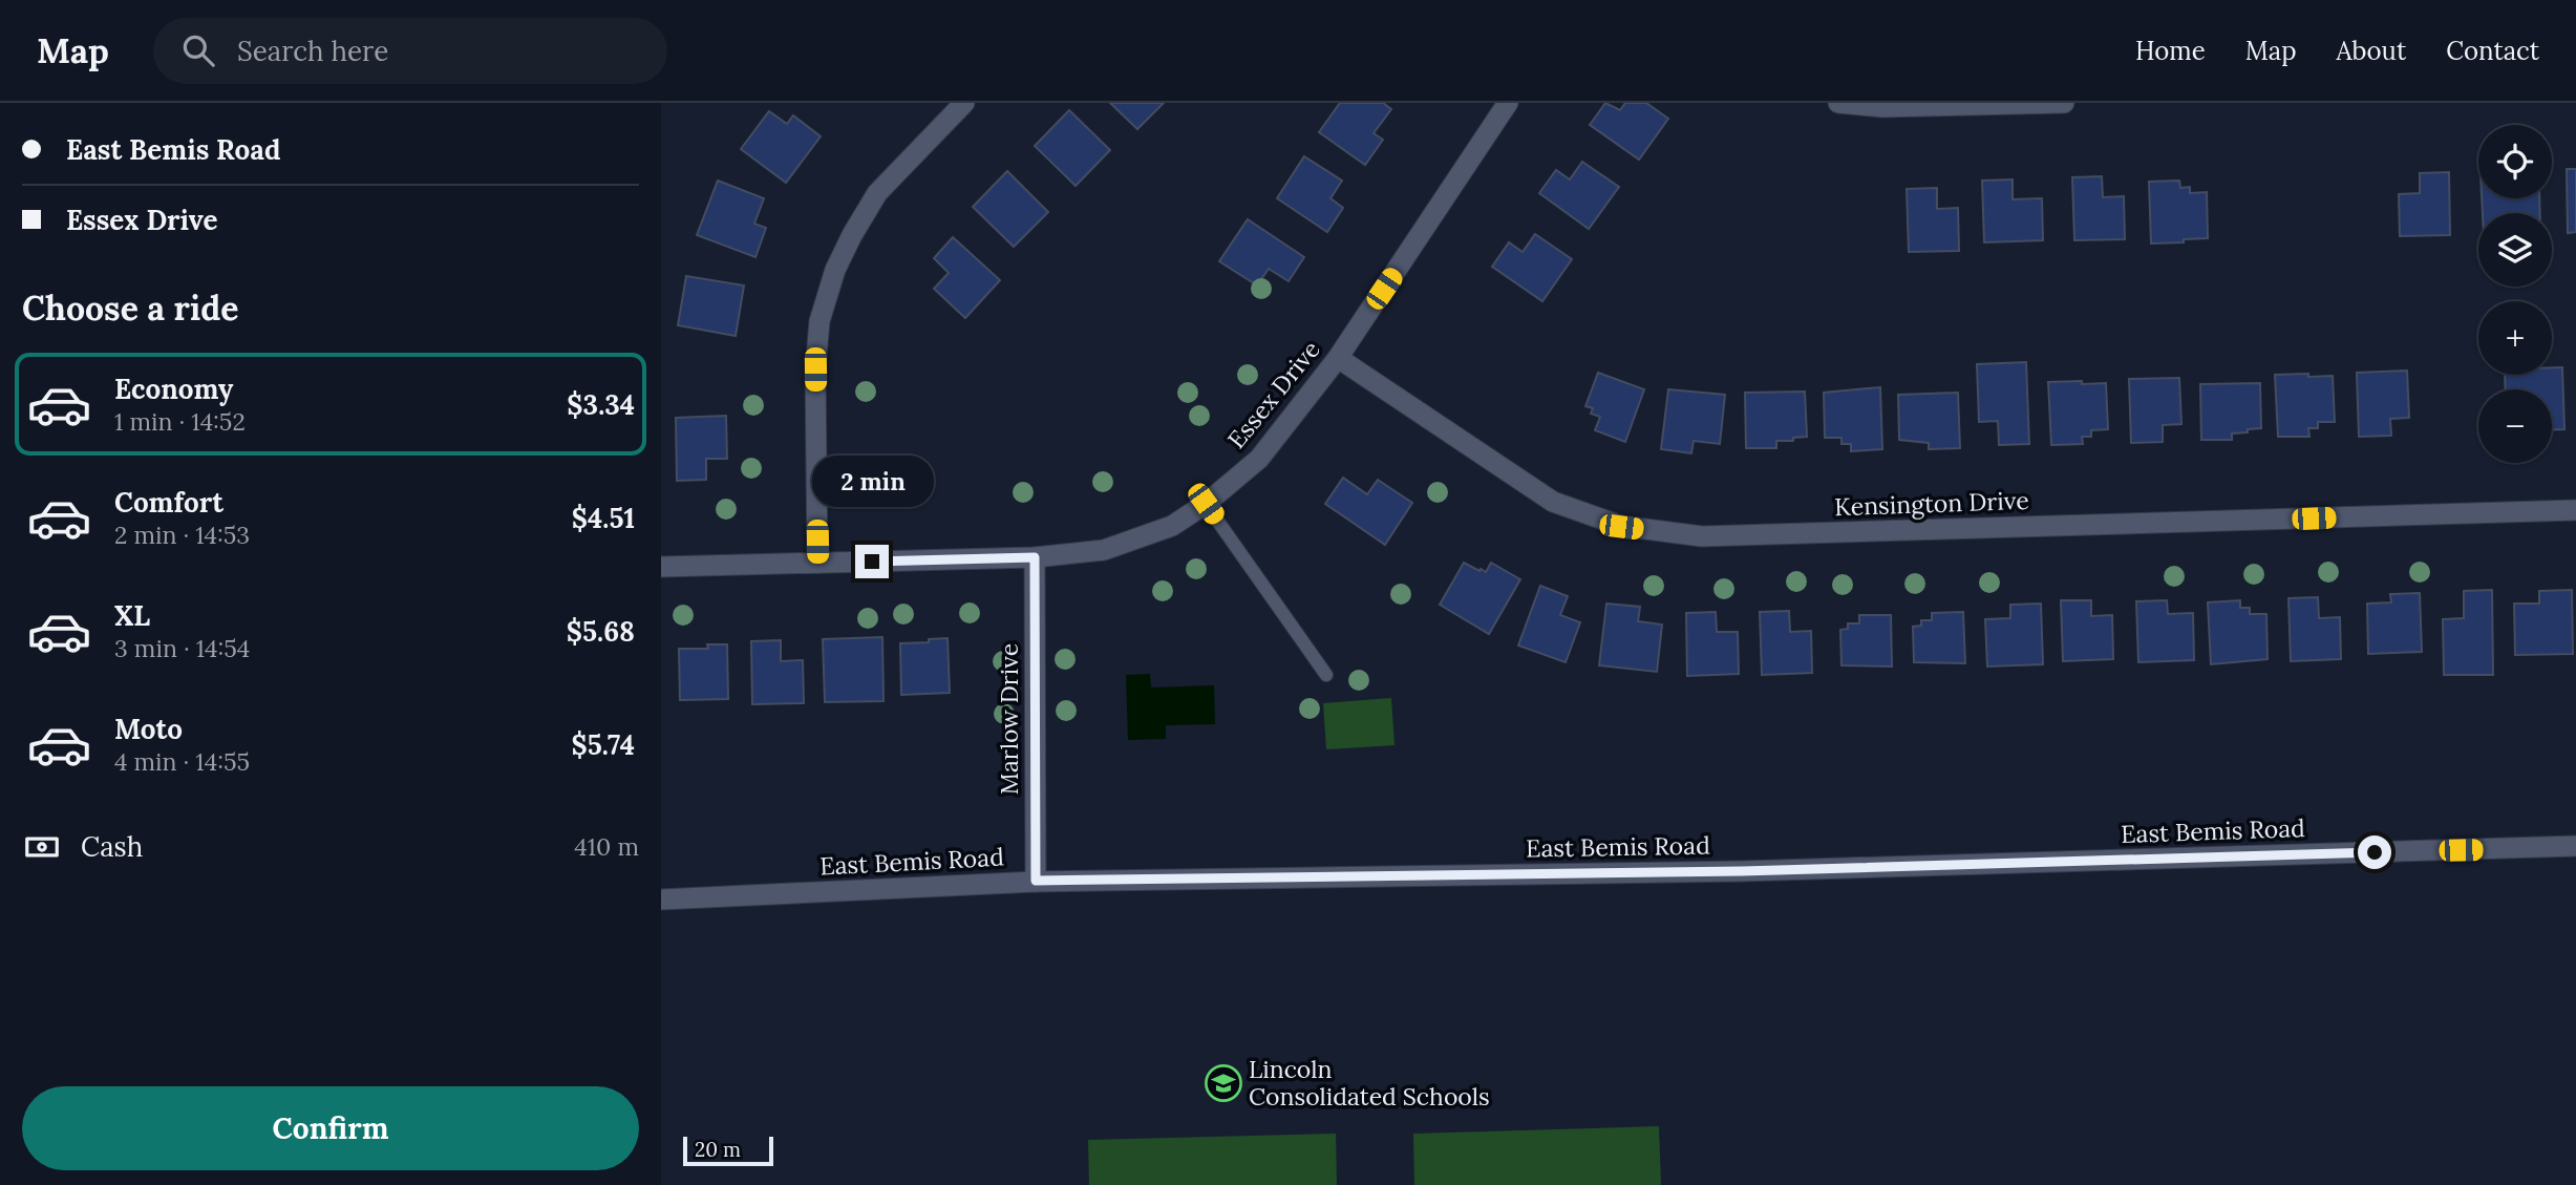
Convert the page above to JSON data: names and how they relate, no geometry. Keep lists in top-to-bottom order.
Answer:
{
  "streets": {
    "street": [
      "Essex Drive",
      "Kensington Drive",
      "Marlow Drive",
      "East Bemis Road"
    ]
  },
  "crossings": [
    ["Essex Drive", "Kensington Drive"],
    ["Essex Drive", "Marlow Drive"],
    ["Marlow Drive", "East Bemis Road"]
  ],
  "places": {
    "school or university": ["Lincoln Consolidated Schools"]
  },
  "scale_bar": "20 m",
  "page": {
    "header": "Map",
    "search": "Search here",
    "nav": [
      "Home",
      "Map",
      "About",
      "Contact"
    ],
    "banner": ["East Bemis Road", "Essex Drive"],
    "map_buttons": ["+", "−"],
    "heading": "Choose a ride",
    "list": [
      {
        "name": "Economy",
        "note": "1 min · 14:52",
        "value": "$3.34"
      },
      {
        "name": "Comfort",
        "note": "2 min · 14:53",
        "value": "$4.51"
      },
      {
        "name": "XL",
        "note": "3 min · 14:54",
        "value": "$5.68"
      },
      {
        "name": "Moto",
        "note": "4 min · 14:55",
        "value": "$5.74"
      }
    ],
    "bubble": "2 min",
    "pay": ["Cash", "410 m"],
    "buttons": "Confirm",
    "scale": "20 m"
  }
}
